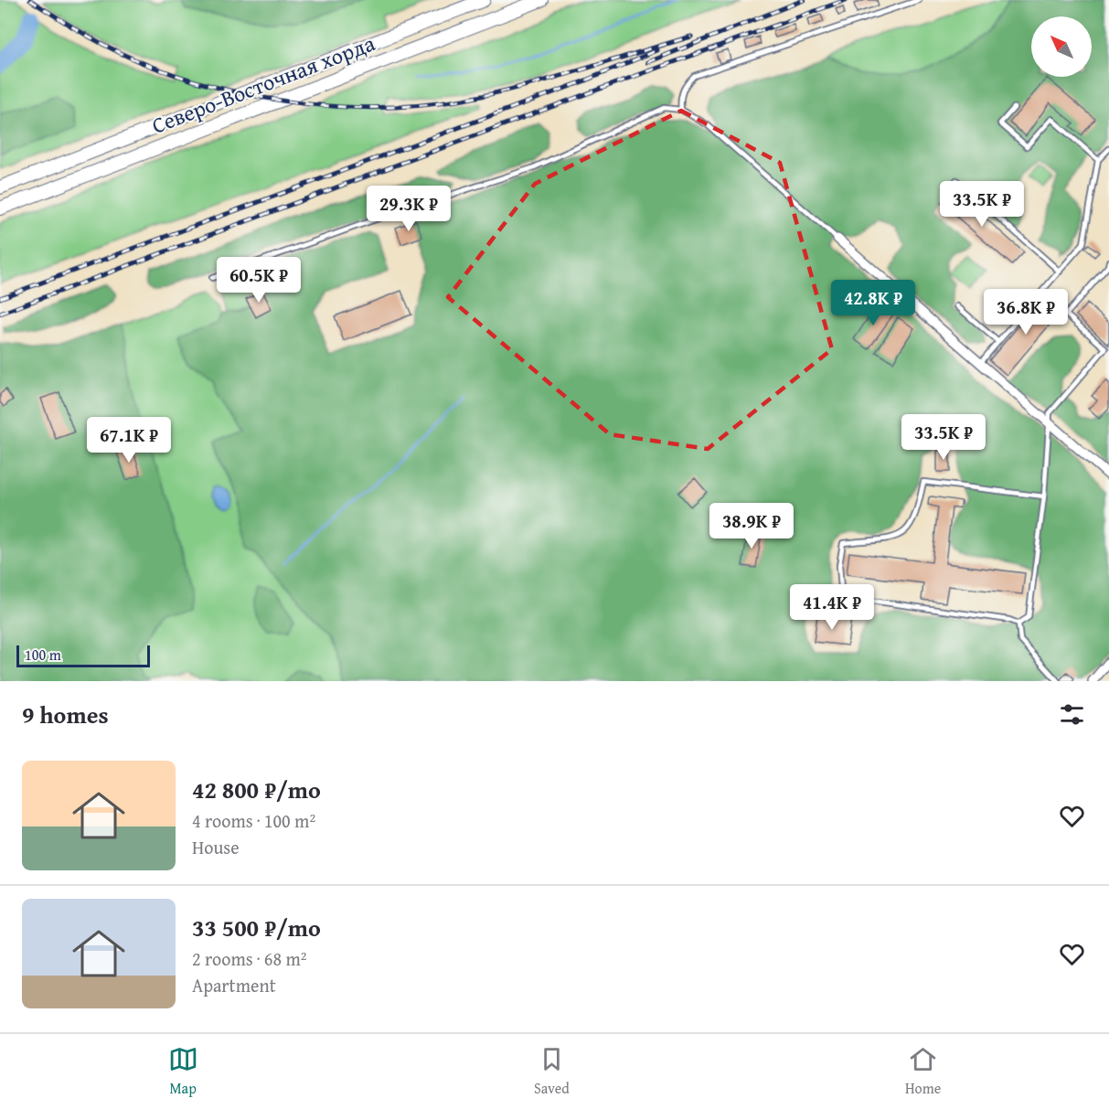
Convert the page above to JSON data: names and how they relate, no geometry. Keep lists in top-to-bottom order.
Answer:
{
  "streets": {
    "main road": ["Северо-Восточная хорда"]
  },
  "scale_bar": "100 m",
  "north": "top left",
  "page": {
    "price": [
      "33.5K ₽",
      "29.3K ₽",
      "60.5K ₽",
      "42.8K ₽",
      "36.8K ₽",
      "33.5K ₽",
      "67.1K ₽",
      "38.9K ₽",
      "41.4K ₽"
    ],
    "scale": "100 m",
    "heading": "9 homes",
    "list": [
      {
        "name": "42 800 ₽/mo",
        "note": "4 rooms · 100 m² · House"
      },
      {
        "name": "33 500 ₽/mo",
        "note": "2 rooms · 68 m² · Apartment"
      }
    ],
    "tabs": ["Map", "Saved", "Home"]
  }
}
